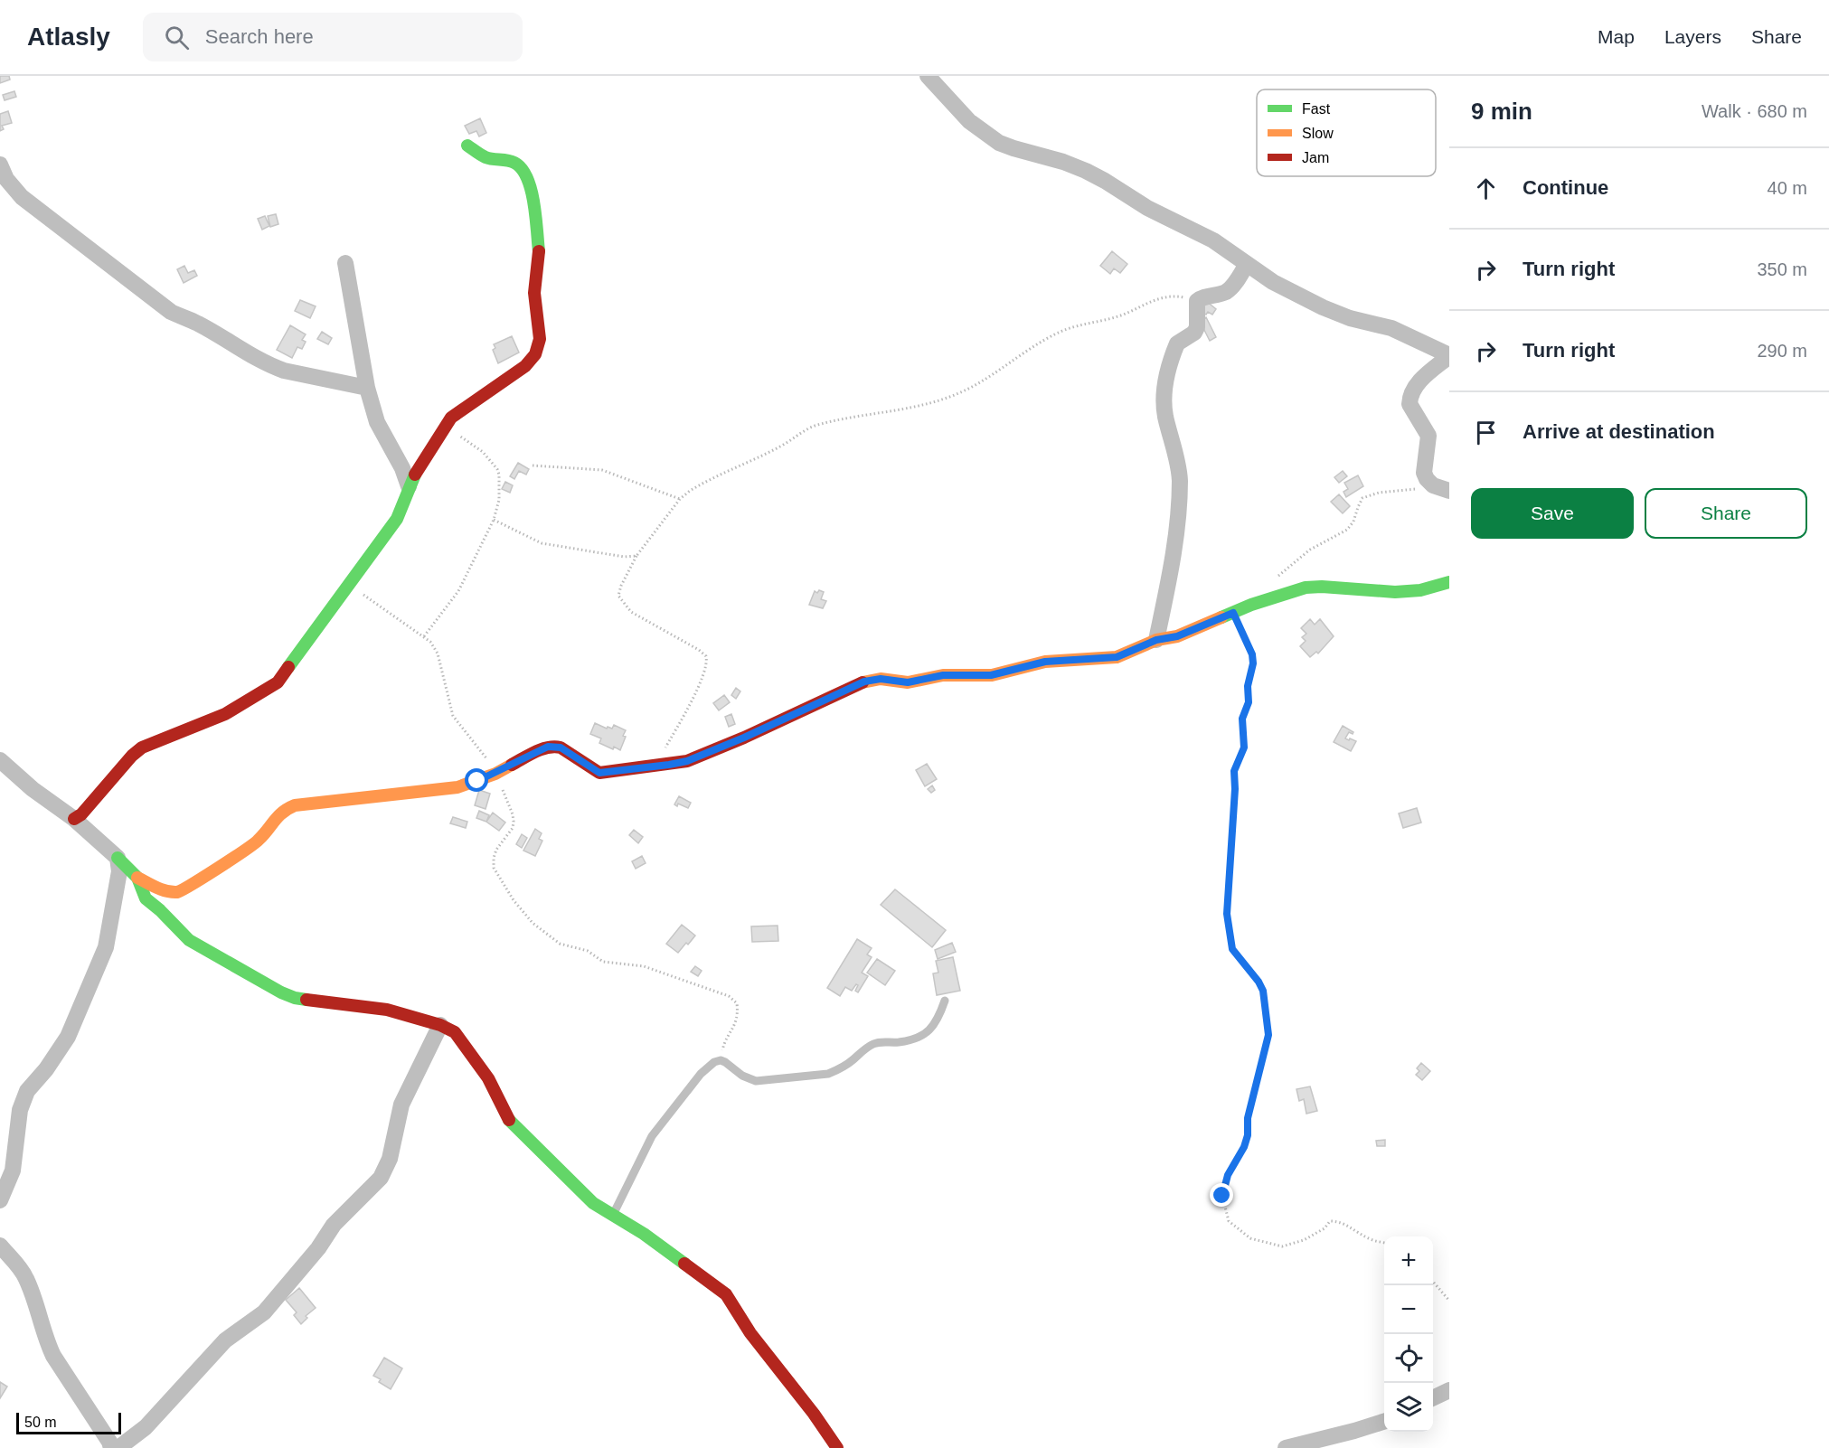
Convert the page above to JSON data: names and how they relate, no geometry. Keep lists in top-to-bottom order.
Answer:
{
  "legend": ["Fast", "Slow", "Jam"],
  "scale_bar": "50 m",
  "page": {
    "header": "Atlasly",
    "search": "Search here",
    "nav": ["Map", "Layers", "Share"],
    "heading": ["9 min", "Walk · 680 m"],
    "list": [
      ["Continue", "40 m"],
      ["Turn right", "350 m"],
      ["Turn right", "290 m"],
      "Arrive at destination"
    ],
    "buttons": ["Save", "Share"],
    "map_buttons": ["+", "−"],
    "scale": "50 m"
  }
}
